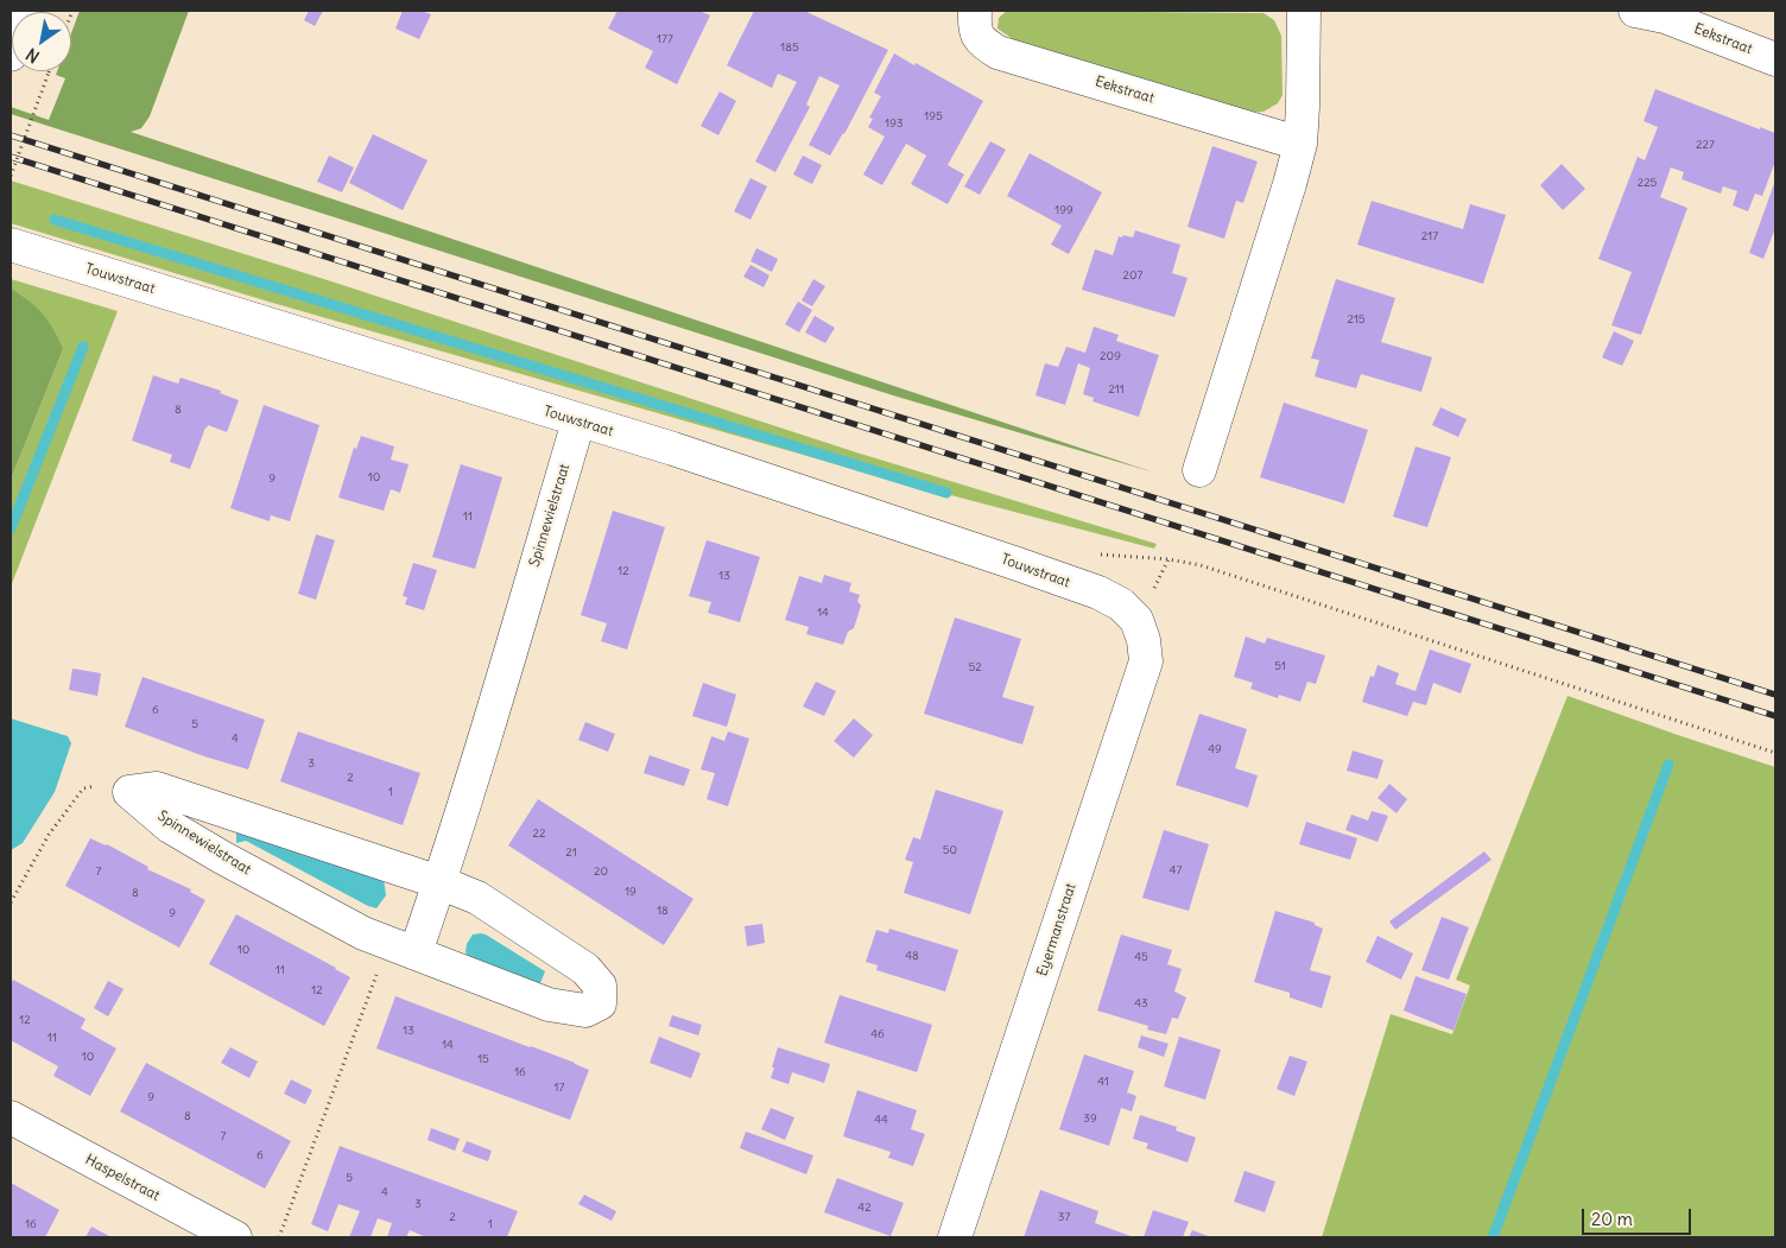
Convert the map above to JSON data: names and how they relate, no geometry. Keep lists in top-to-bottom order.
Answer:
{
  "streets": {
    "street": [
      "Eekstraat",
      "Touwstraat",
      "Spinnewielstraat",
      "Eyermanstraat",
      "Haspelstraat"
    ]
  },
  "crossings": [
    ["Touwstraat", "Spinnewielstraat"],
    ["Touwstraat", "Eyermanstraat"]
  ],
  "house_numbers": [
    "177",
    "185",
    "195",
    "193",
    "227",
    "225",
    "199",
    "217",
    "207",
    "215",
    "209",
    "211",
    "8",
    "10",
    "9",
    "11",
    "12",
    "13",
    "14",
    "51",
    "52",
    "6",
    "5",
    "4",
    "49",
    "3",
    "2",
    "1",
    "22",
    "50",
    "21",
    "47",
    "7",
    "20",
    "19",
    "8",
    "18",
    "9",
    "10",
    "48",
    "45",
    "11",
    "12",
    "43",
    "12",
    "13",
    "46",
    "11",
    "14",
    "10",
    "15",
    "16",
    "41",
    "17",
    "9",
    "8",
    "39",
    "44",
    "7",
    "6",
    "5",
    "4",
    "3",
    "42",
    "2",
    "37",
    "16",
    "1"
  ],
  "scale_bar": "20 m",
  "north": "bottom left"
}
